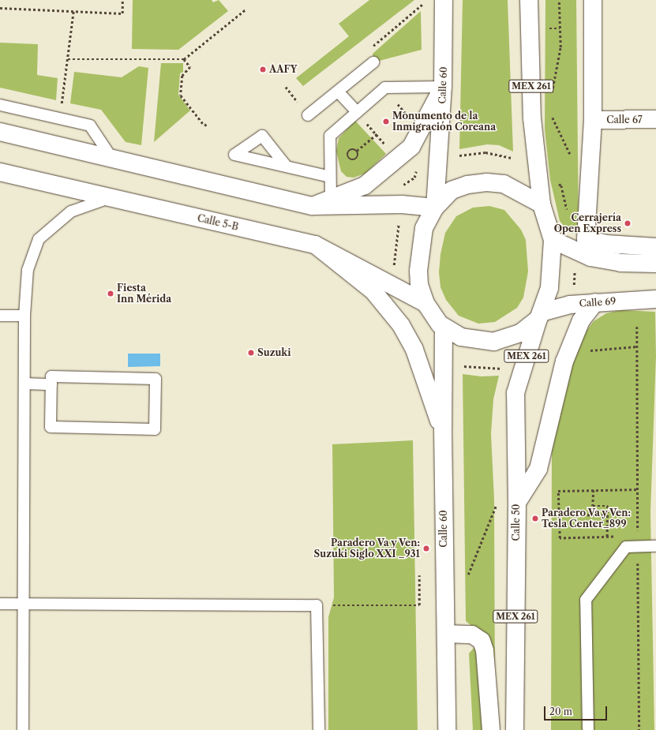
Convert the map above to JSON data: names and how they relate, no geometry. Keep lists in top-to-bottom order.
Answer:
{
  "streets": {
    "main road": [
      "Calle 60",
      "MEX 261",
      "Calle 67",
      "Calle 5-B",
      "Calle 69",
      "Calle 50"
    ]
  },
  "crossings": [
    ["MEX 261", "Calle 50"],
    ["Calle 69", "Calle 50"]
  ],
  "places": [
    "AAFY",
    "Monumento de la Inmigración Coreana",
    "Cerrajería Open Express",
    "Fiesta Inn Mérida",
    "Suzuki",
    "Paradero Va y Ven: Tesla Center_899",
    "Paradero Va y Ven: Suzuki Siglo XXI _931"
  ],
  "scale_bar": "20 m"
}
